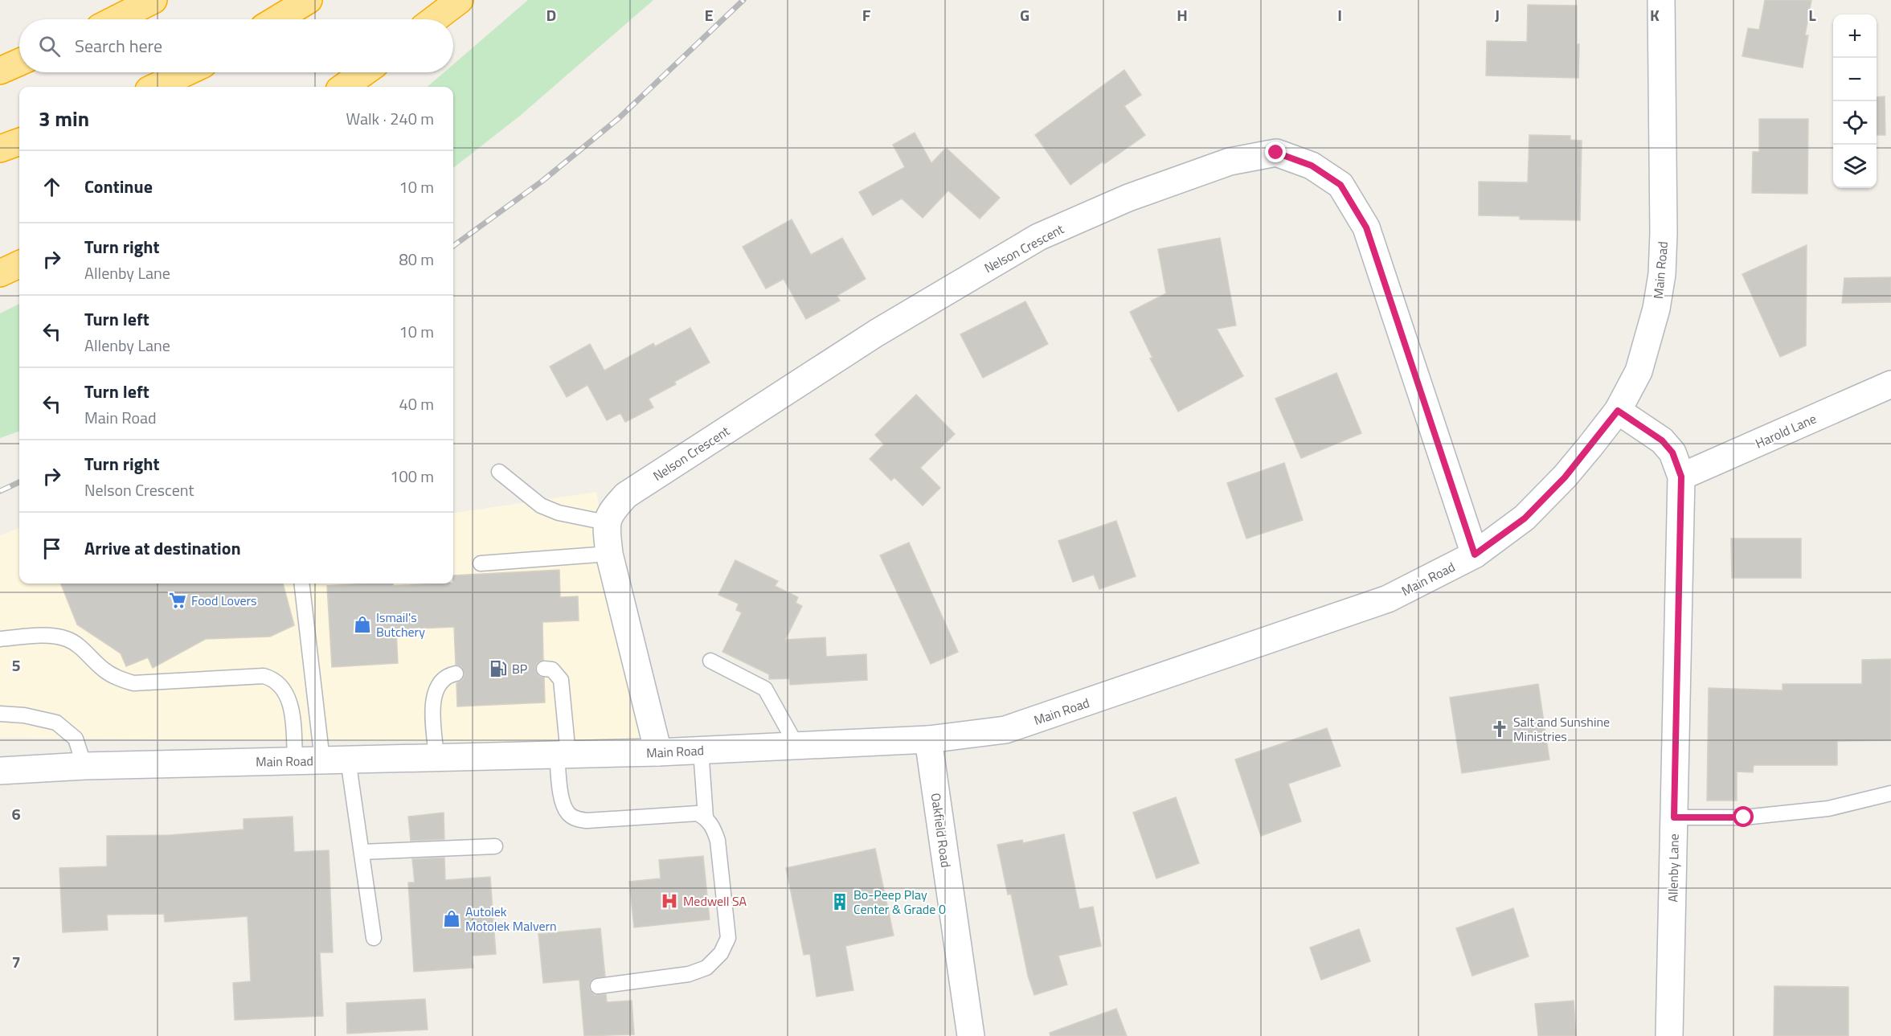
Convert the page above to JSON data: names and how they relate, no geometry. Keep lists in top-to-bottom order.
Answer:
{
  "streets": {
    "street": [
      "Nelson Crescent",
      "Main Road",
      "Harold Lane",
      "Oakfield Road",
      "Allenby Lane"
    ]
  },
  "crossings": [
    ["Nelson Crescent", "Main Road"],
    ["Main Road", "Oakfield Road"],
    ["Main Road", "Allenby Lane"],
    ["Harold Lane", "Allenby Lane"]
  ],
  "places": {
    "supermarket": ["Food Lovers"],
    "shop": ["Ismail's Butchery", "Autolek Motolek Malvern"],
    "fuel station": ["BP"],
    "church": ["Salt and Sunshine Ministries"],
    "hospital": ["Medwell SA"],
    "building": ["Bo-Peep Play Center & Grade 0"]
  },
  "page": {
    "map_buttons": ["+", "−"],
    "search": "Search here",
    "heading": ["3 min", "Walk · 240 m"],
    "list": [
      ["Continue", "10 m"],
      ["Turn right", "Allenby Lane", "80 m"],
      ["Turn left", "Allenby Lane", "10 m"],
      ["Turn left", "Main Road", "40 m"],
      ["Turn right", "Nelson Crescent", "100 m"],
      "Arrive at destination"
    ]
  },
  "grid": {
    "columns": [
      "D",
      "E",
      "F",
      "G",
      "H",
      "I",
      "J",
      "K",
      "L"
    ],
    "rows": ["5", "6", "7"]
  }
}
